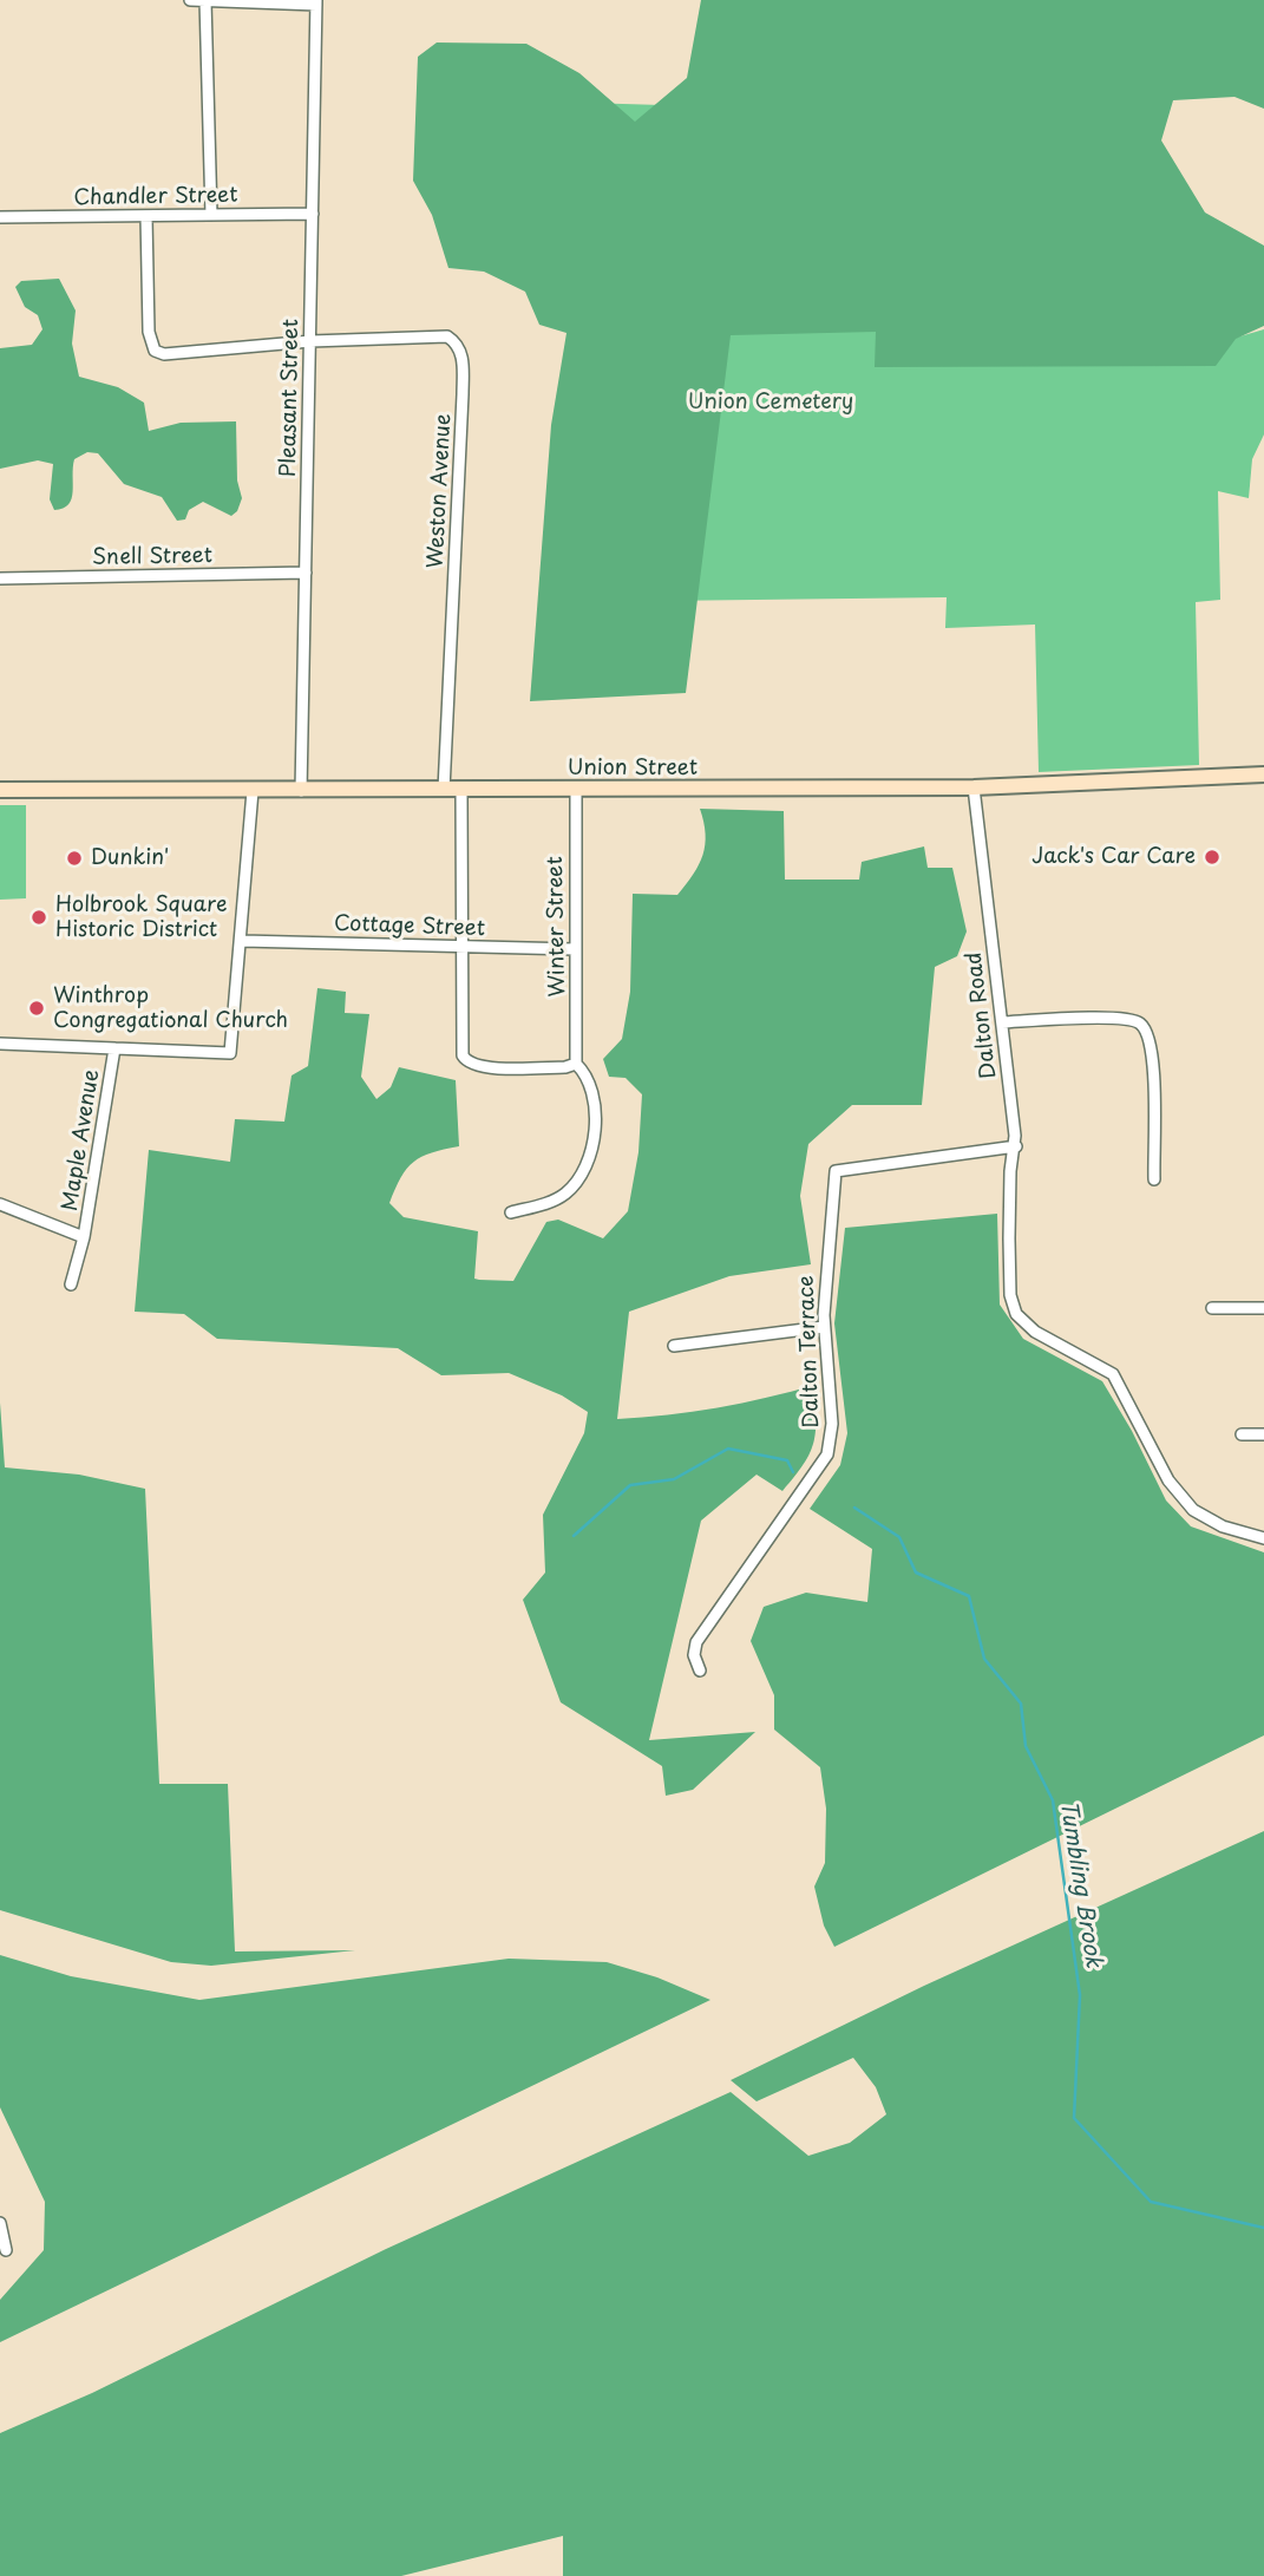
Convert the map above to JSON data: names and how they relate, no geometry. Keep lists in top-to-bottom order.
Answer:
{
  "streets": {
    "main road": ["Union Street"],
    "street": [
      "Chandler Street",
      "Pleasant Street",
      "Weston Avenue",
      "Snell Street",
      "Cottage Street",
      "Winter Street",
      "Dalton Road",
      "Maple Avenue",
      "Dalton Terrace"
    ]
  },
  "crossings": [
    ["Chandler Street", "Pleasant Street"],
    ["Pleasant Street", "Weston Avenue"],
    ["Pleasant Street", "Snell Street"],
    ["Pleasant Street", "Union Street"],
    ["Weston Avenue", "Union Street"],
    ["Union Street", "Winter Street"],
    ["Union Street", "Dalton Road"],
    ["Cottage Street", "Winter Street"],
    ["Dalton Road", "Dalton Terrace"]
  ],
  "water": ["Tumbling Brook"],
  "parks": ["Union Cemetery"],
  "places": [
    "Jack's Car Care",
    "Dunkin'",
    "Holbrook Square Historic District",
    "Winthrop Congregational Church"
  ]
}
